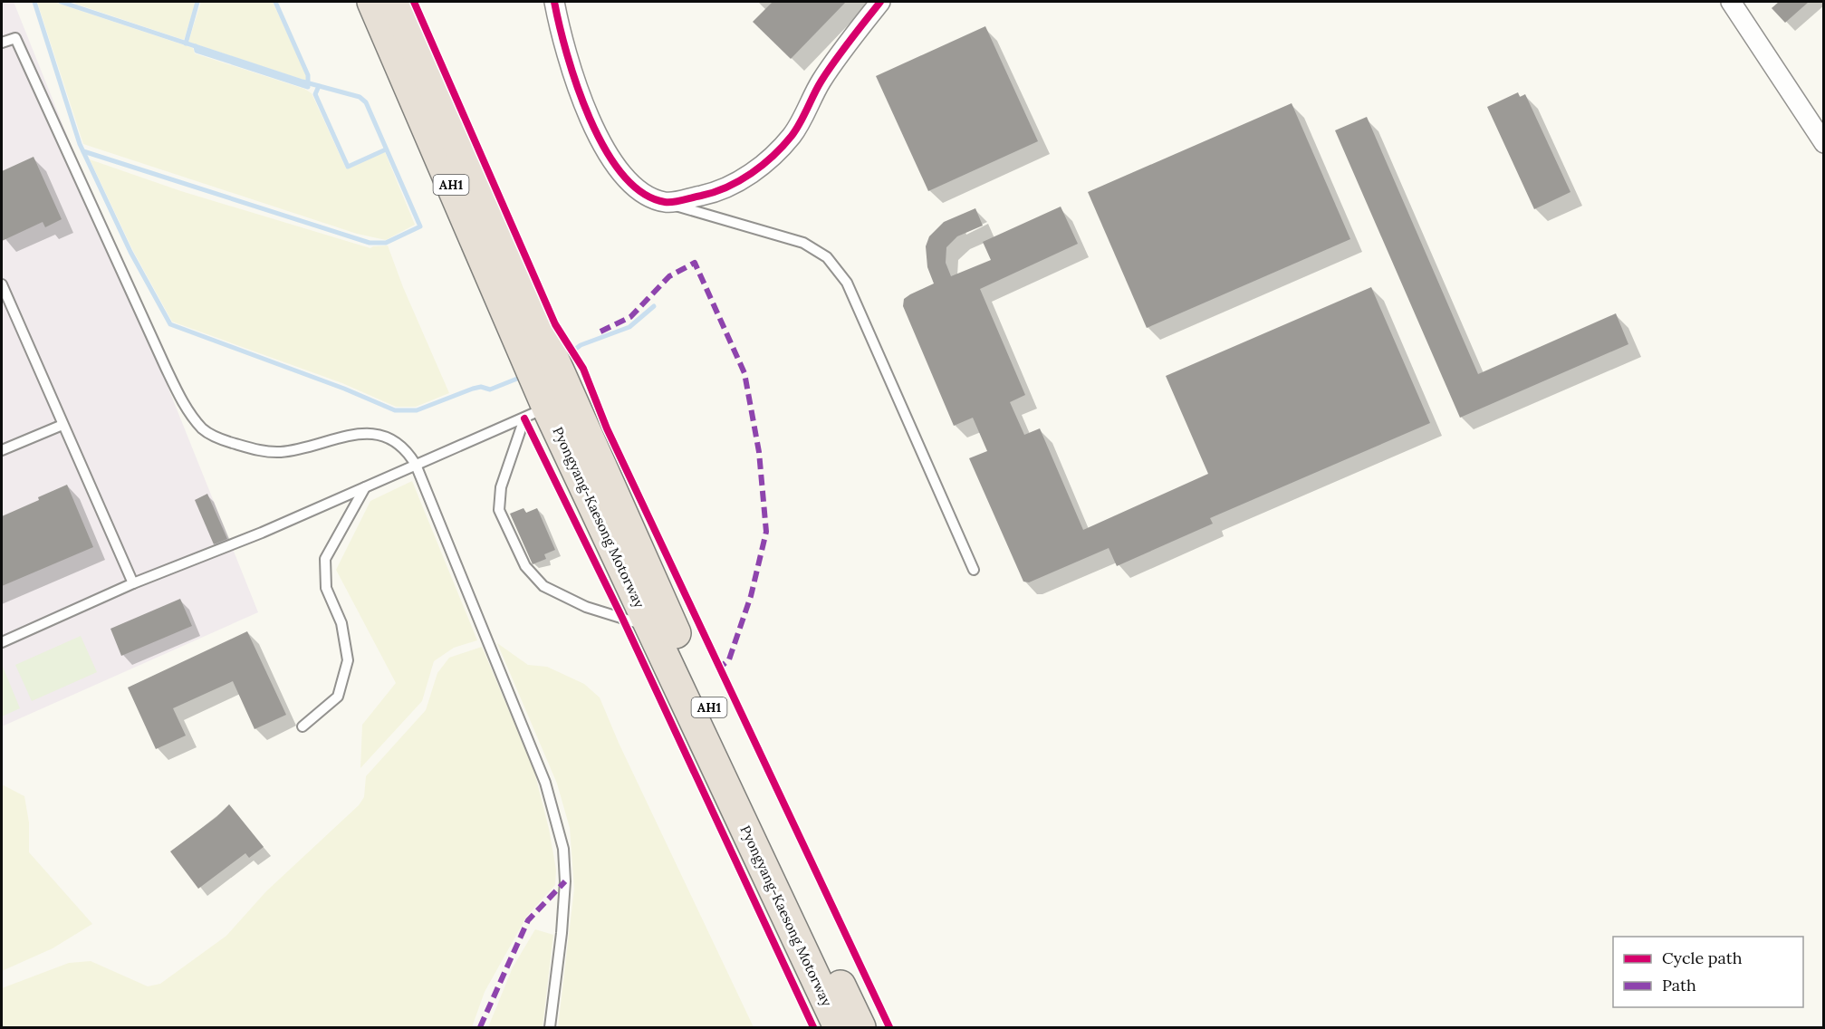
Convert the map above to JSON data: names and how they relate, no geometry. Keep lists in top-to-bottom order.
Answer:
{
  "streets": {
    "highway": ["AH1", "Pyongyang-Kaesong Motorway"]
  },
  "legend": ["Cycle path", "Path"]
}
